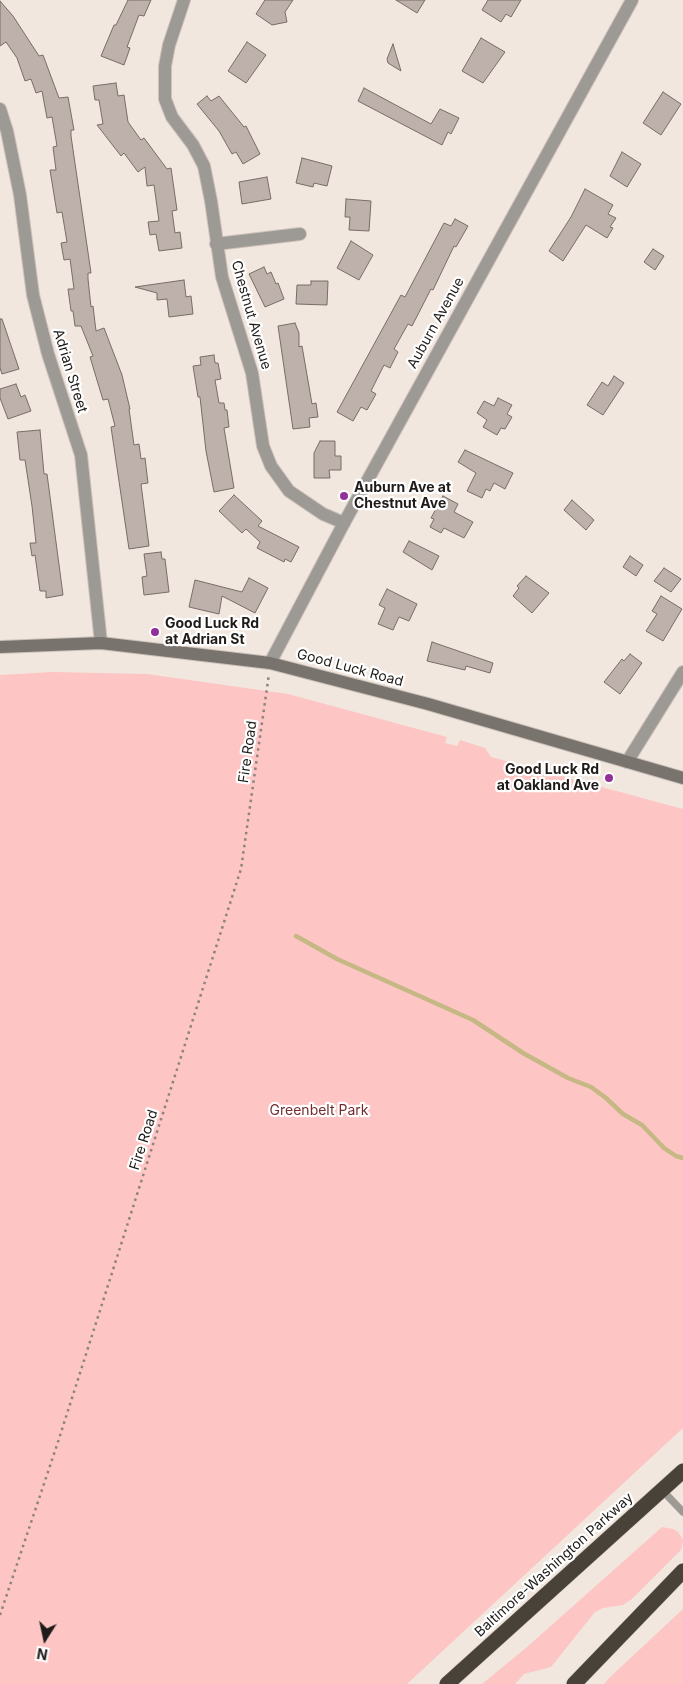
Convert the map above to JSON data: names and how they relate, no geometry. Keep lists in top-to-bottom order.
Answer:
{
  "streets": {
    "highway": ["Baltimore-Washington Parkway"],
    "main road": ["Good Luck Road"],
    "street": ["Chestnut Avenue", "Auburn Avenue", "Adrian Street"],
    "path": ["Fire Road"]
  },
  "crossings": [
    ["Chestnut Avenue", "Auburn Avenue"],
    ["Auburn Avenue", "Good Luck Road"],
    ["Auburn Avenue", "Fire Road"],
    ["Adrian Street", "Good Luck Road"],
    ["Good Luck Road", "Fire Road"]
  ],
  "parks": ["Greenbelt Park"],
  "places": ["Auburn Ave at Chestnut Ave", "Good Luck Rd at Adrian St", "Good Luck Rd at Oakland Ave"],
  "north": "bottom"
}
